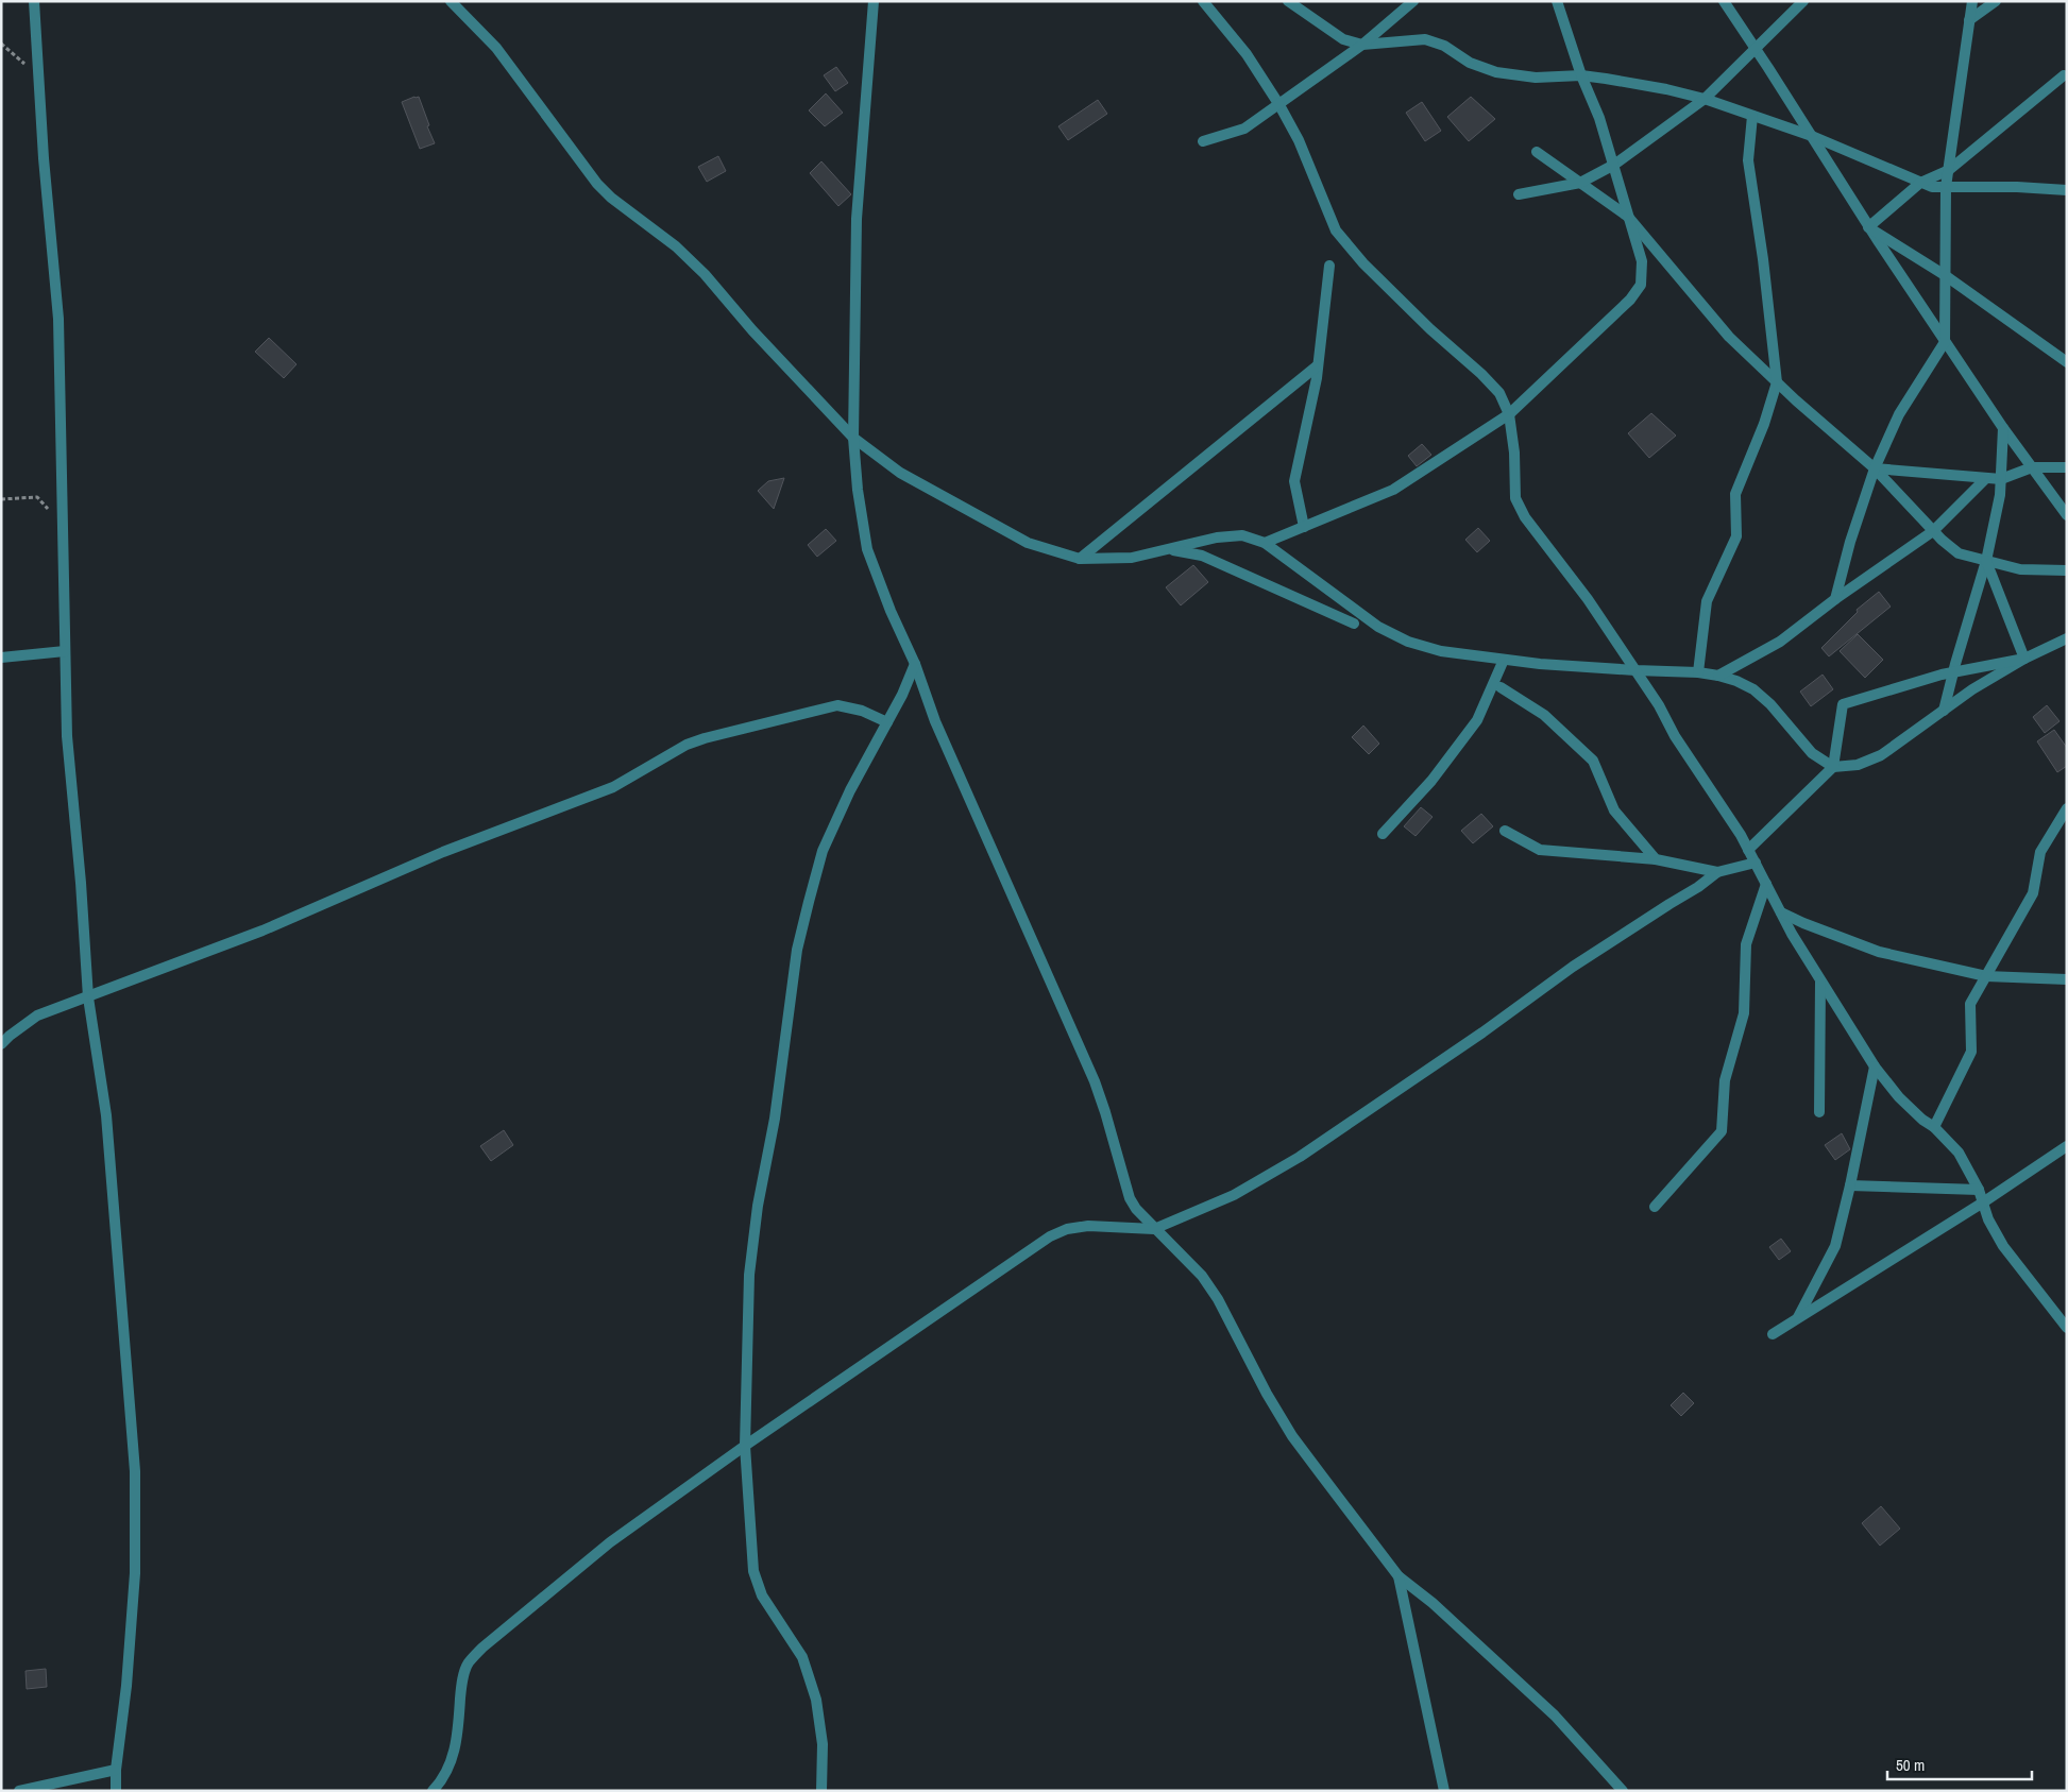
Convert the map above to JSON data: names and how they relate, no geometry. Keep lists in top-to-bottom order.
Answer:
{
  "scale_bar": "50 m"
}
